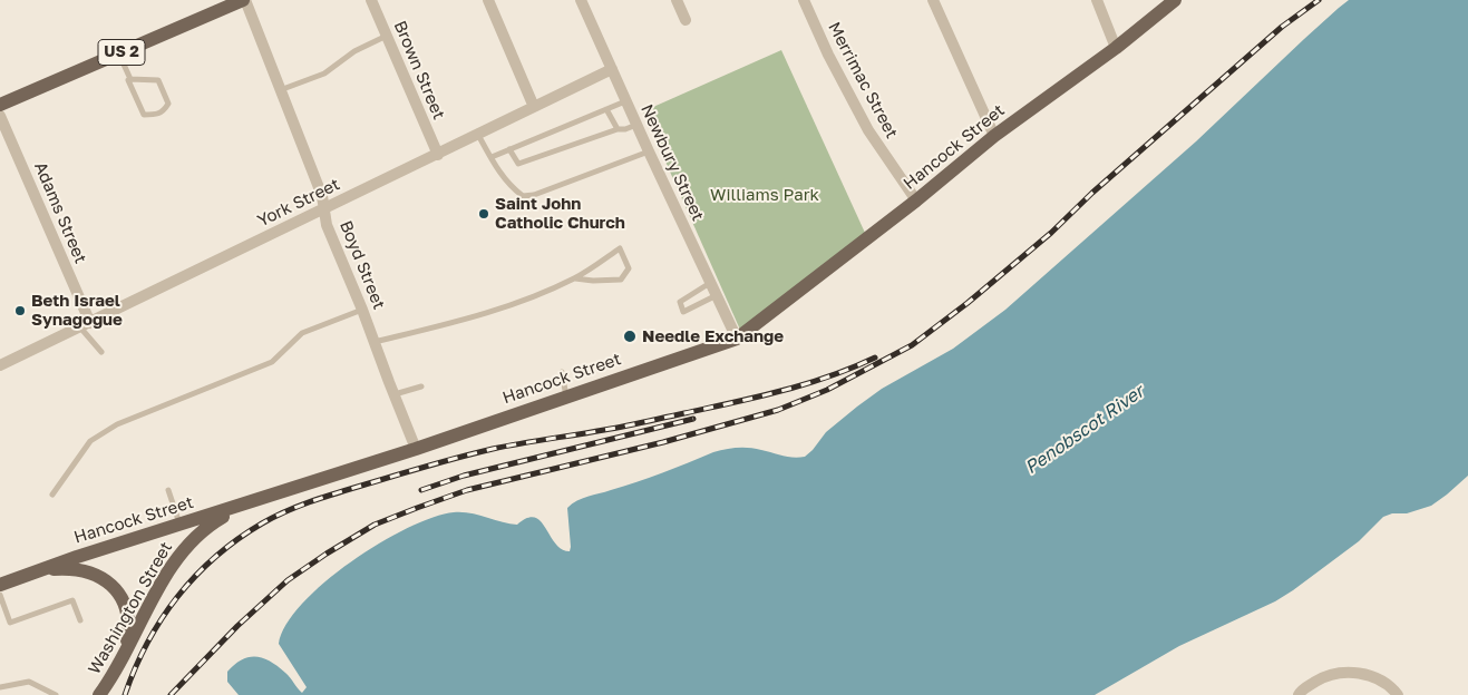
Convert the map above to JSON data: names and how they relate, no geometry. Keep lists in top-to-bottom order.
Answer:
{
  "streets": {
    "main road": ["US 2", "Hancock Street", "Washington Street"],
    "street": [
      "Brown Street",
      "Merrimac Street",
      "Newbury Street",
      "York Street",
      "Adams Street",
      "Boyd Street"
    ]
  },
  "crossings": [
    ["US 2", "Boyd Street"],
    ["Brown Street", "York Street"],
    ["Merrimac Street", "Hancock Street"],
    ["Hancock Street", "Newbury Street"],
    ["Hancock Street", "Boyd Street"],
    ["Hancock Street", "Washington Street"],
    ["Newbury Street", "York Street"],
    ["York Street", "Adams Street"],
    ["York Street", "Boyd Street"]
  ],
  "water": ["Penobscot River"],
  "parks": ["Williams Park"],
  "places": ["Saint John Catholic Church", "Beth Israel Synagogue", "Needle Exchange"]
}
